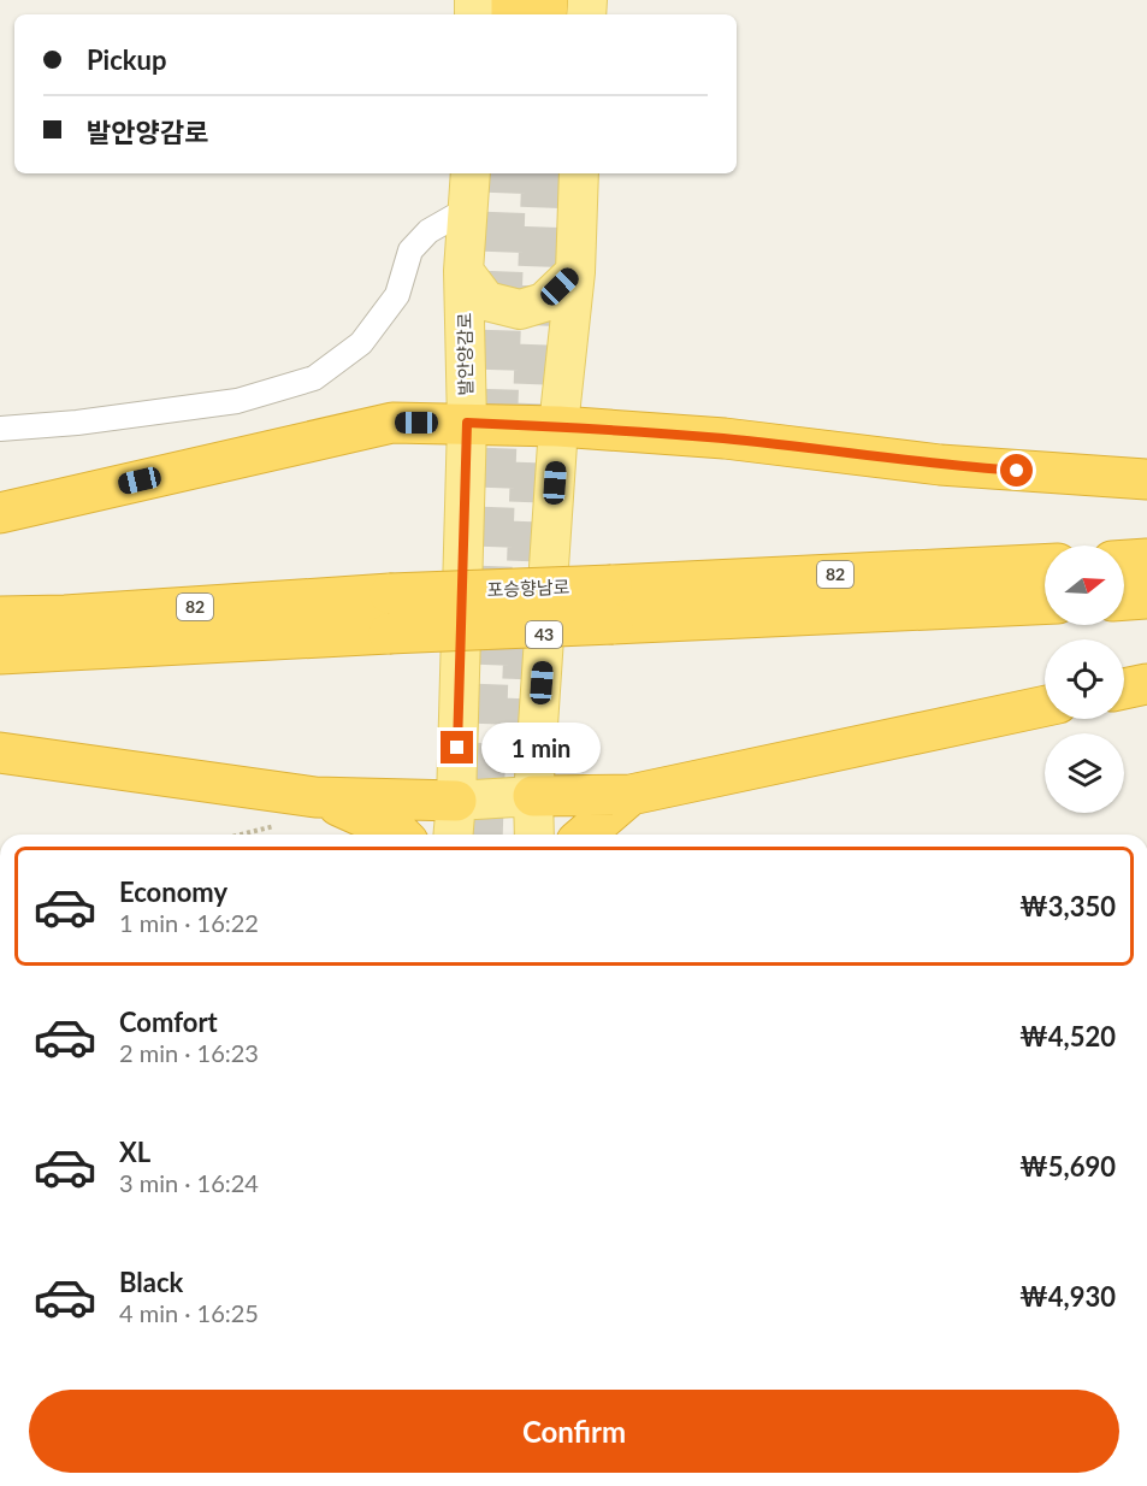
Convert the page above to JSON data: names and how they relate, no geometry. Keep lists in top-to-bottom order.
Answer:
{
  "streets": {
    "highway": ["82", "포승향남로"],
    "main road": ["발안양감로", "43"]
  },
  "north": "right",
  "page": {
    "banner": ["Pickup", "발안양감로"],
    "bubble": "1 min",
    "list": [
      {
        "name": "Economy",
        "note": "1 min · 16:22",
        "value": "₩3,350"
      },
      {
        "name": "Comfort",
        "note": "2 min · 16:23",
        "value": "₩4,520"
      },
      {
        "name": "XL",
        "note": "3 min · 16:24",
        "value": "₩5,690"
      },
      {
        "name": "Black",
        "note": "4 min · 16:25",
        "value": "₩4,930"
      }
    ],
    "buttons": "Confirm"
  }
}
